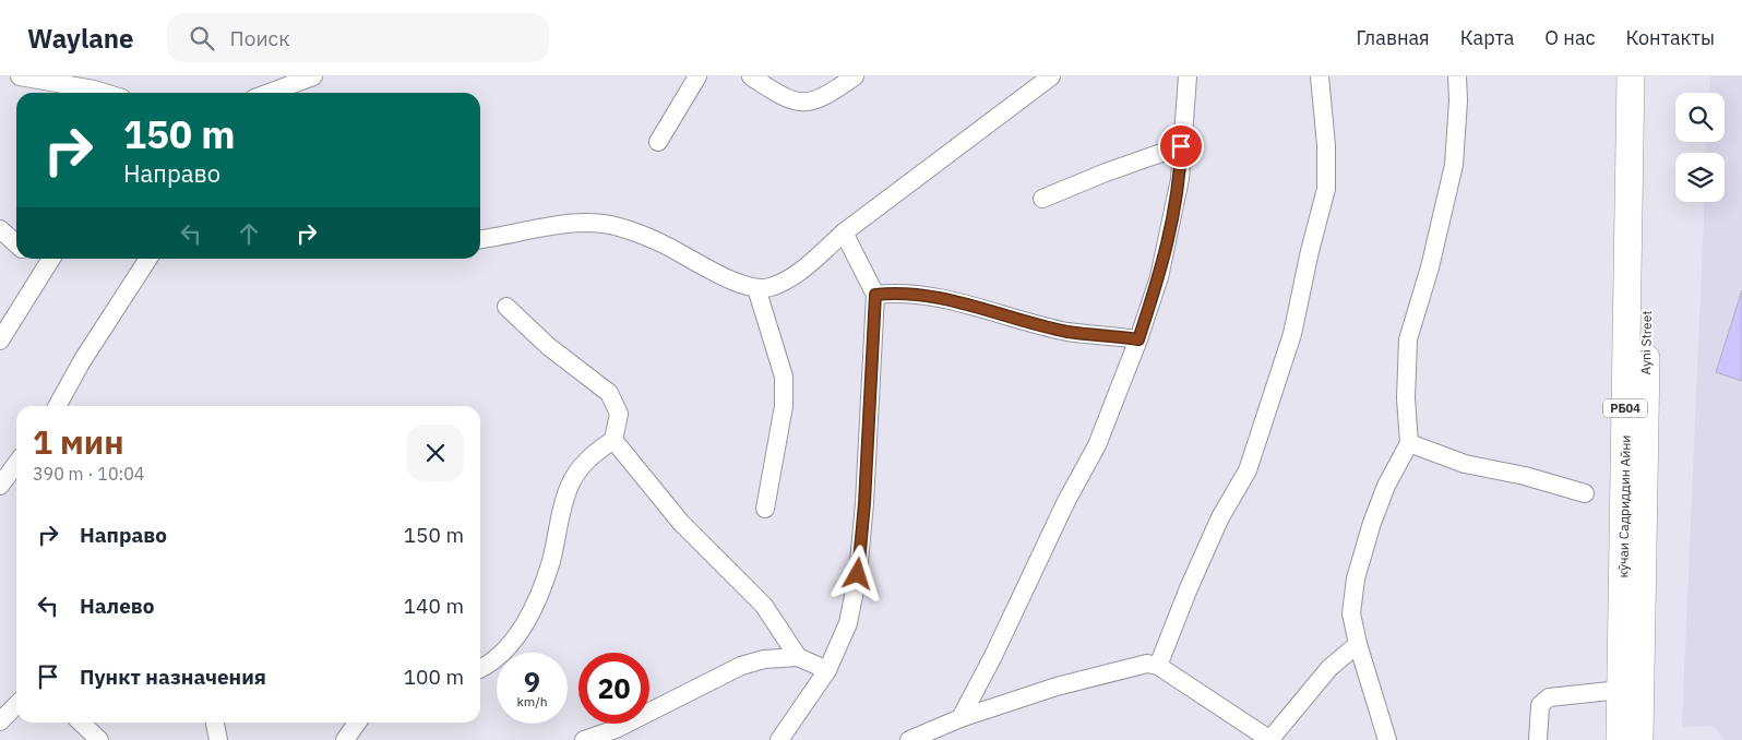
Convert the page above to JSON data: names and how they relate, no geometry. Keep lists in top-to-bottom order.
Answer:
{
  "streets": {
    "highway": ["Ayni Street", "РБ04", "кӯчаи Садриддин Айни"]
  },
  "page": {
    "header": "Waylane",
    "search": "Поиск",
    "nav": [
      "Главная",
      "Карта",
      "О нас",
      "Контакты"
    ],
    "turn": ["150 m", "Направо"],
    "heading": ["1 мин", "390 m · 10:04"],
    "list": [
      {
        "name": "Направо",
        "value": "150 m"
      },
      {
        "name": "Налево",
        "value": "140 m"
      },
      {
        "name": "Пункт назначения",
        "value": "100 m"
      }
    ],
    "speed": "9 km/h",
    "limit": "20"
  }
}
